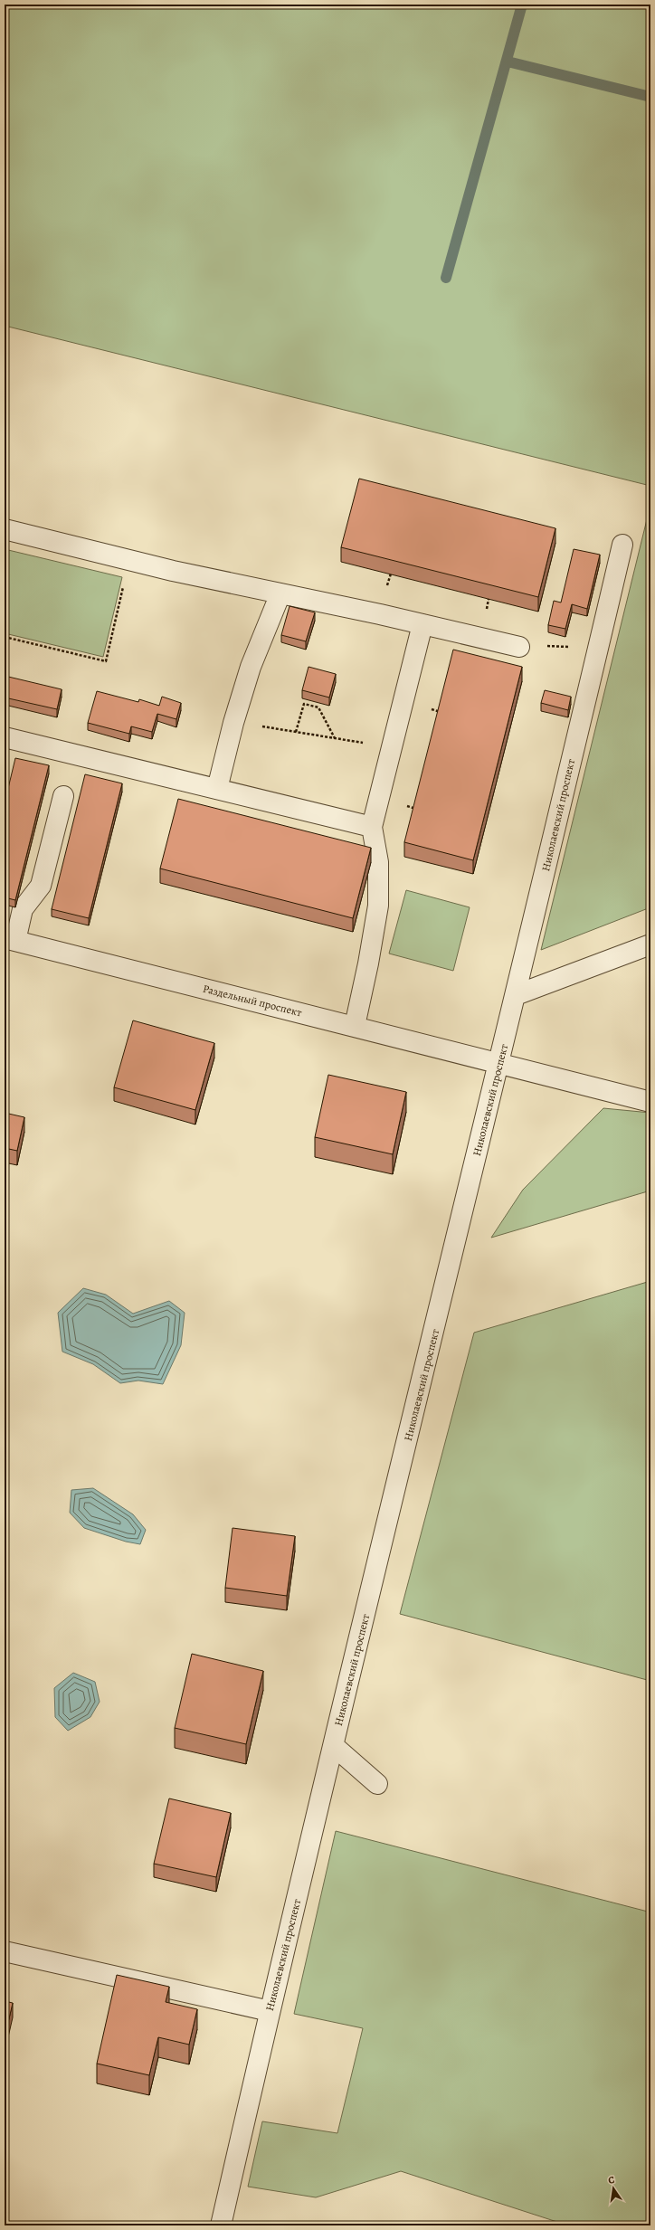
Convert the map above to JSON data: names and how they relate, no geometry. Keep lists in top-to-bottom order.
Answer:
{
  "streets": {
    "street": ["Николаевский проспект", "Раздельный проспект"]
  },
  "crossings": [
    ["Николаевский проспект", "Раздельный проспект"]
  ],
  "north": "top"
}
